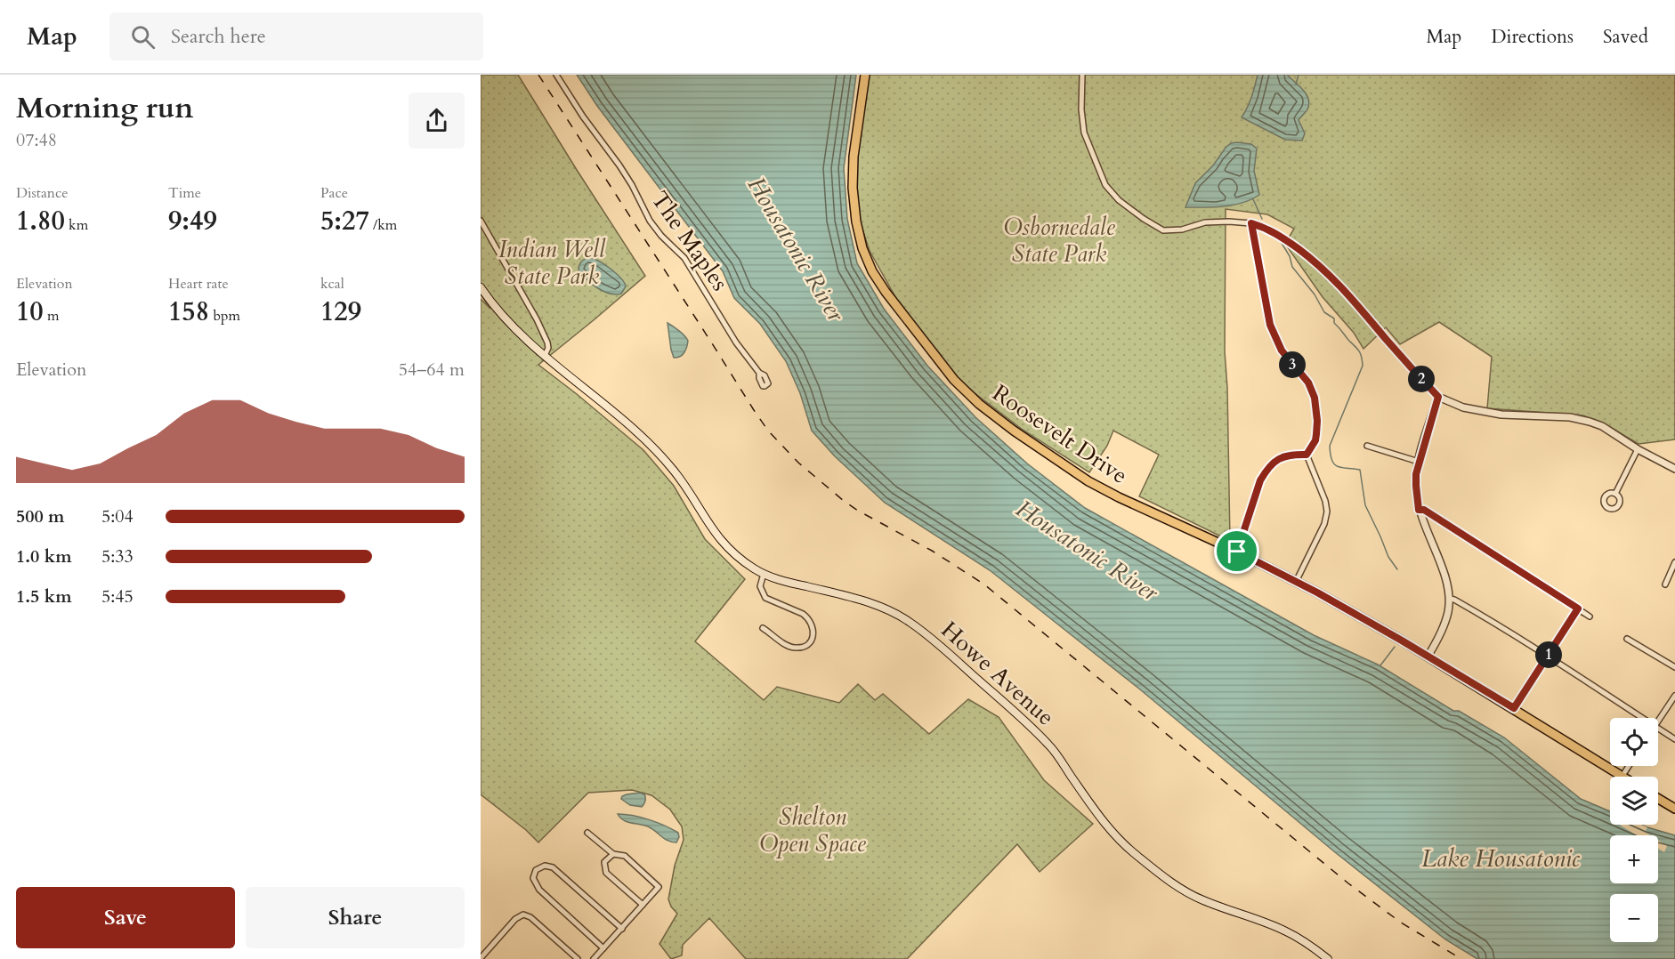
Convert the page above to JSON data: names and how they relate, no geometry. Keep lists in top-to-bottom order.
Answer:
{
  "streets": {
    "main road": ["Roosevelt Drive", "Howe Avenue"],
    "street": ["The Maples"]
  },
  "water": ["Housatonic River", "Lake Housatonic"],
  "parks": ["Osbornedale State Park", "Indian Well State Park", "Shelton Open Space"],
  "page": {
    "header": "Map",
    "search": "Search here",
    "nav": ["Map", "Directions", "Saved"],
    "heading": ["Morning run", "07:48"],
    "stats": [
      ["Distance", "1.80 km"],
      ["Time", "9:49"],
      ["Pace", "5:27 /km"],
      ["Elevation", "10 m"],
      ["Heart rate", "158 bpm"],
      ["kcal", "129"]
    ],
    "chart": ["Elevation", "54–64 m"],
    "pins": ["3", "2", "1"],
    "list": [
      {
        "name": "500 m",
        "note": "5:04"
      },
      {
        "name": "1.0 km",
        "note": "5:33"
      },
      {
        "name": "1.5 km",
        "note": "5:45"
      }
    ],
    "map_buttons": ["+", "−"],
    "buttons": ["Save", "Share"]
  }
}
